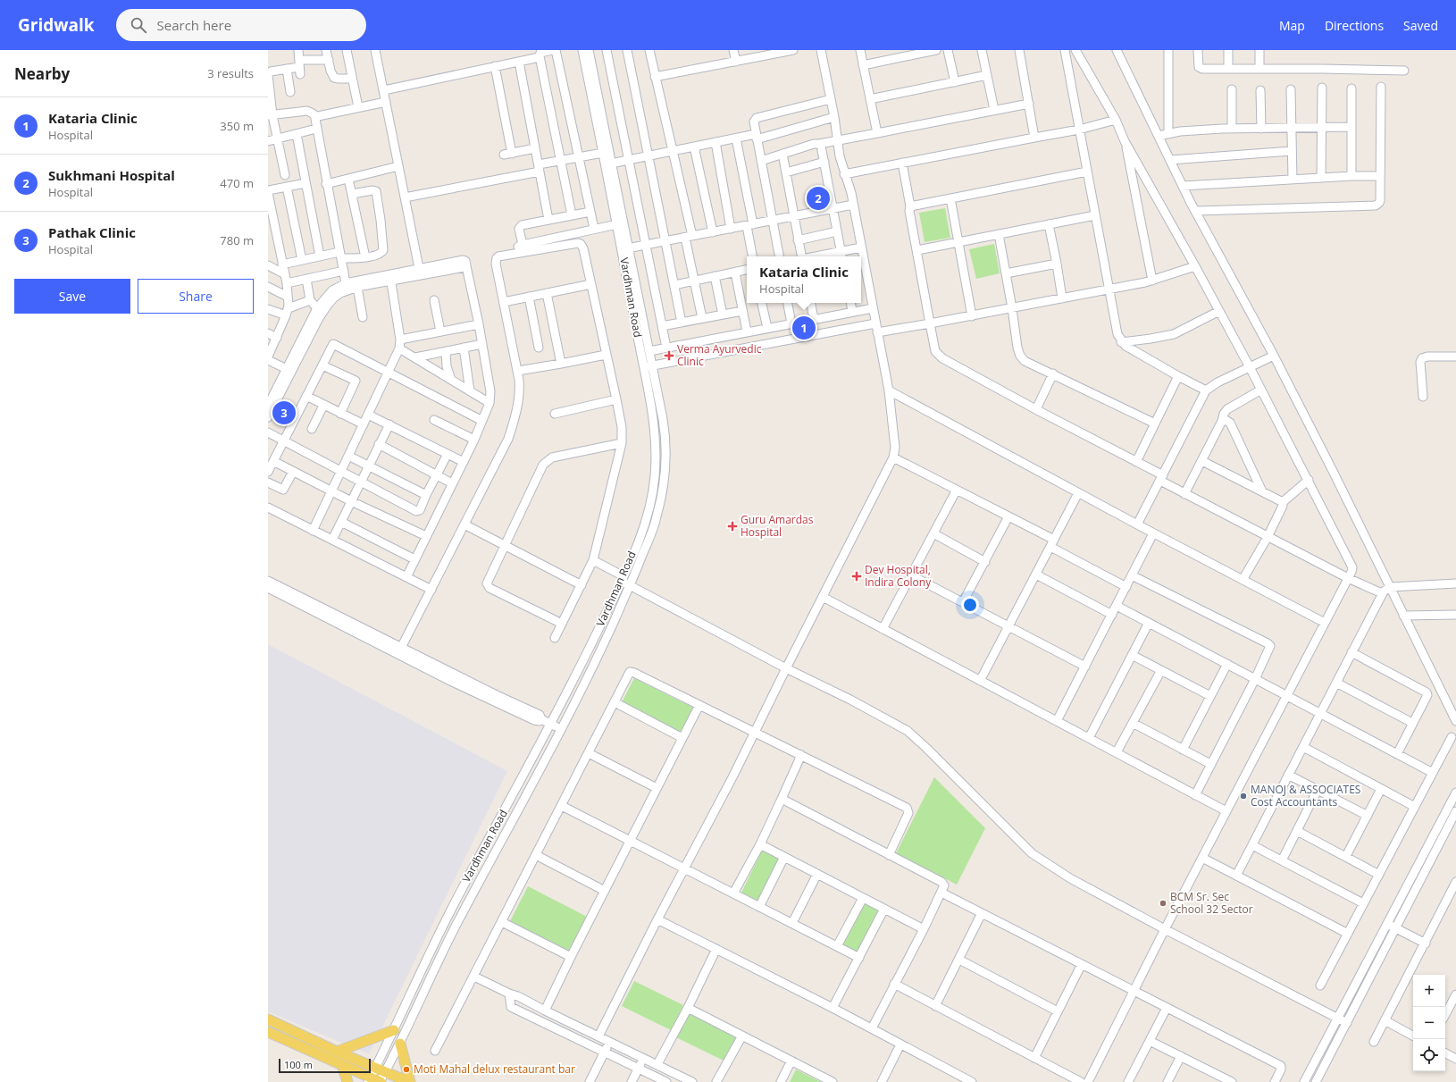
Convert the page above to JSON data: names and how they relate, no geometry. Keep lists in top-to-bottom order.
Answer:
{
  "streets": {
    "street": ["Vardhman Road"]
  },
  "places": {
    "health": ["Verma Ayurvedic Clinic", "Guru Amardas Hospital", "Dev Hospital, Indira Colony"],
    "other": ["MANOJ & ASSOCIATES Cost Accountants", "BCM Sr. Sec School 32 Sector", "Moti Mahal delux restaurant bar"]
  },
  "scale_bar": "100 m",
  "page": {
    "header": "Gridwalk",
    "search": "Search here",
    "nav": ["Map", "Directions", "Saved"],
    "heading": ["Nearby", "3 results"],
    "list": [
      {
        "mark": "1",
        "name": "Kataria Clinic",
        "note": "Hospital",
        "value": "350 m"
      },
      {
        "mark": "2",
        "name": "Sukhmani Hospital",
        "note": "Hospital",
        "value": "470 m"
      },
      {
        "mark": "3",
        "name": "Pathak Clinic",
        "note": "Hospital",
        "value": "780 m"
      }
    ],
    "pins": ["2", "1", "3"],
    "popup": ["Kataria Clinic", "Hospital"],
    "buttons": ["Save", "Share"],
    "map_buttons": ["+", "−"],
    "scale": "100 m"
  }
}
